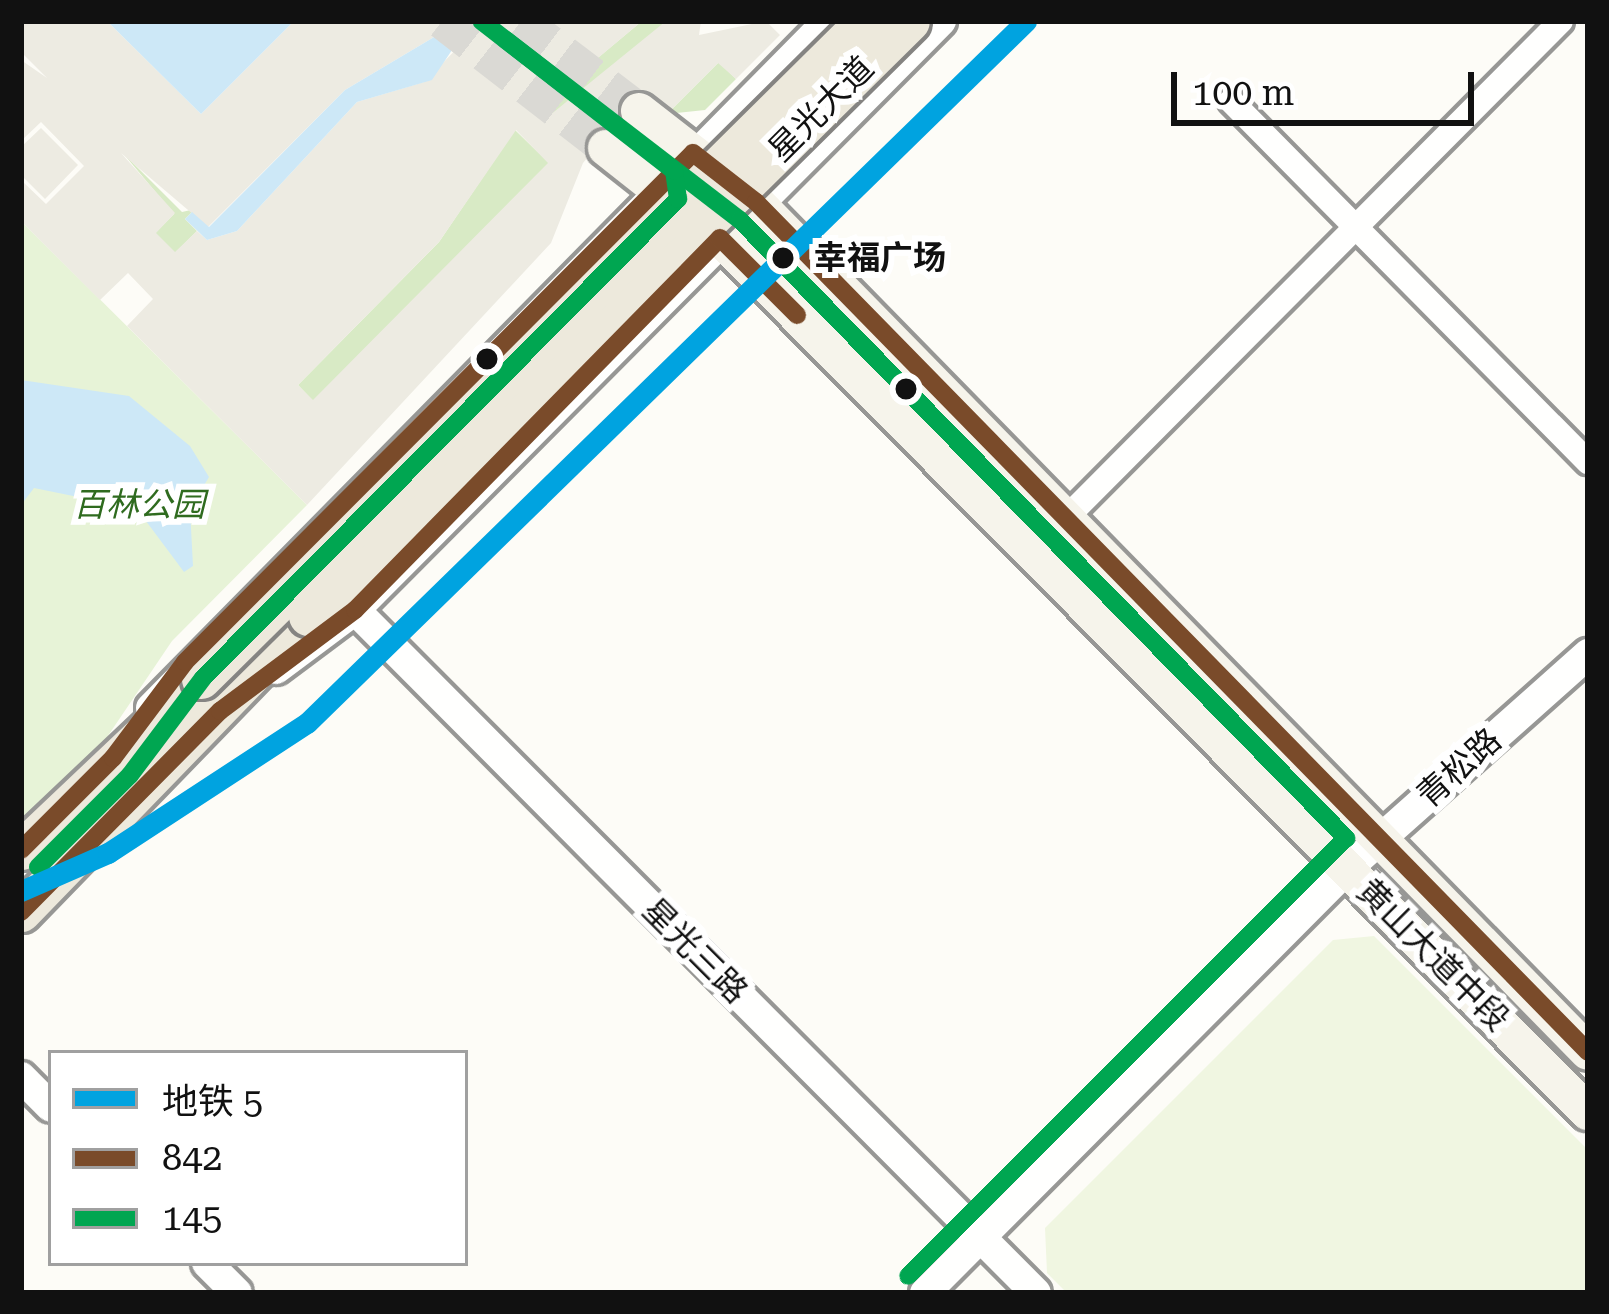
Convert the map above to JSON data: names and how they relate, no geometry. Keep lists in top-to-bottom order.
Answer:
{
  "streets": {
    "main road": ["星光大道", "黄山大道中段"],
    "street": ["青松路", "星光三路"]
  },
  "crossings": [
    ["青松路", "星光三路"],
    ["青松路", "黄山大道中段"]
  ],
  "parks": ["百林公园"],
  "places": ["幸福广场"],
  "lines": ["metro line 5", "transit line 145", "transit line 842"],
  "legend": ["地铁 5", "842", "145"],
  "scale_bar": "100 m"
}
